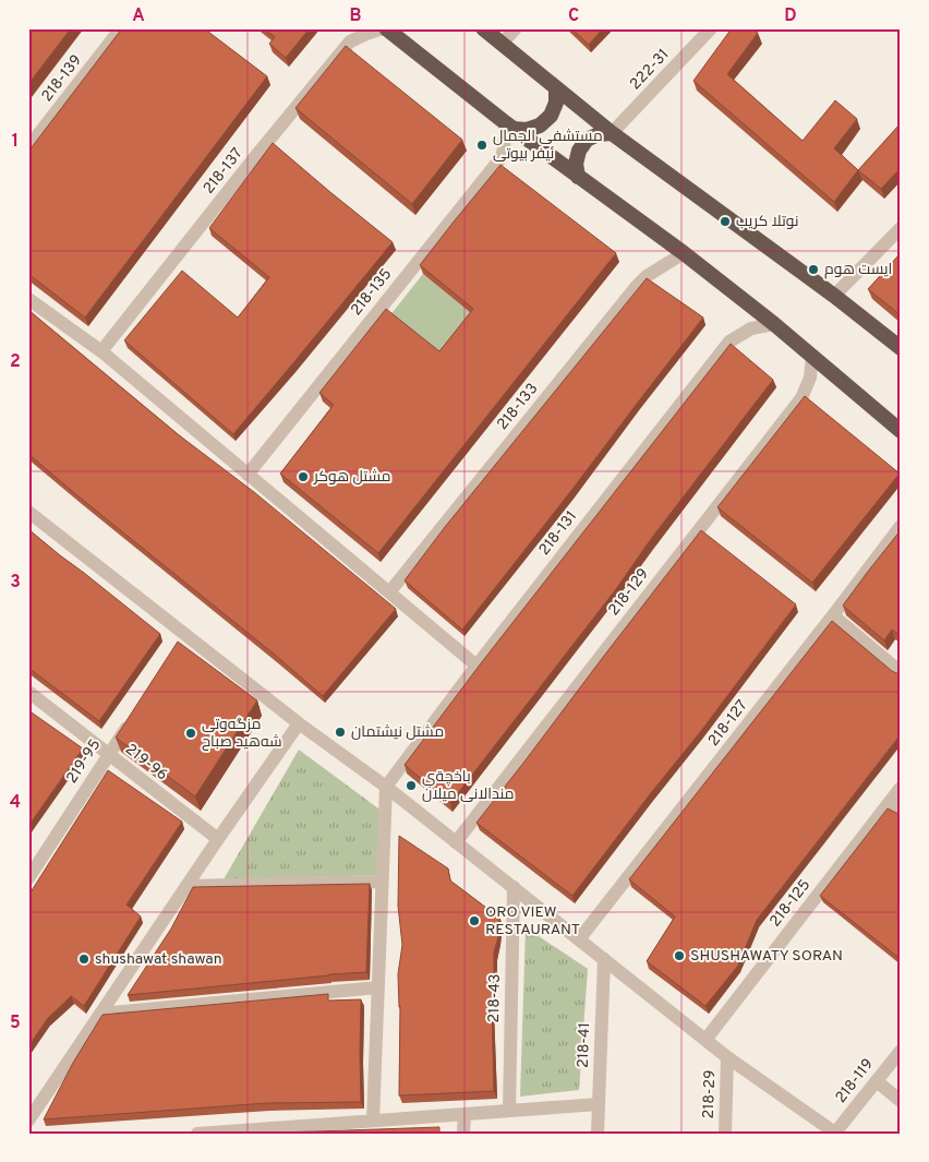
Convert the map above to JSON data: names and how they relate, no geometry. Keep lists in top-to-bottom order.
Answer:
{
  "streets": {
    "street": [
      "222-31",
      "218-139",
      "218-137",
      "218-135",
      "218-133",
      "218-131",
      "218-129",
      "218-127",
      "219-95",
      "219-96",
      "218-125",
      "218-43",
      "218-41",
      "218-119",
      "218-29"
    ]
  },
  "crossings": [
    ["219-95", "219-96"]
  ],
  "places": [
    "مستشفى الجمال ئیفر بیوتی",
    "نوتلا كريب",
    "ايست هوم",
    "مشتل هوكر",
    "مشتل نيشتمان",
    "مزگه‌وتی شه‌هید صباح",
    "باخچةي مندالانى ميلان",
    "ORO VIEW RESTAURANT",
    "SHUSHAWATY SORAN",
    "shushawat shawan"
  ],
  "grid": {
    "columns": [
      "A",
      "B",
      "C",
      "D"
    ],
    "rows": [
      "1",
      "2",
      "3",
      "4",
      "5"
    ]
  }
}
